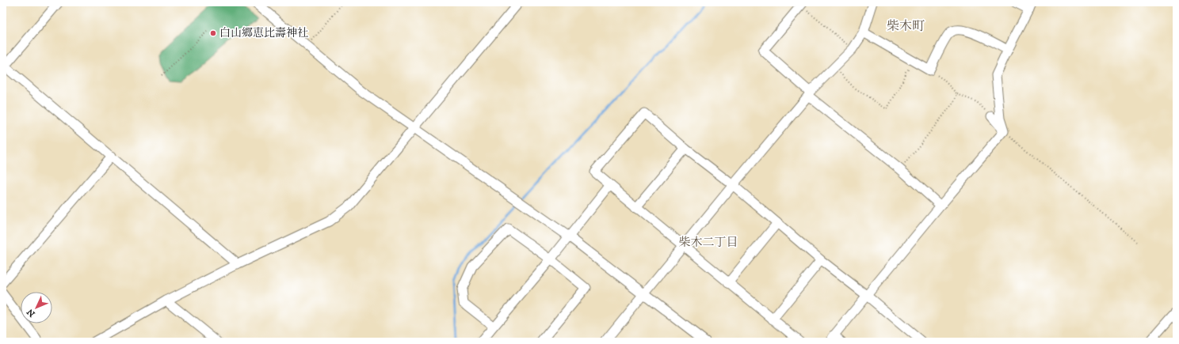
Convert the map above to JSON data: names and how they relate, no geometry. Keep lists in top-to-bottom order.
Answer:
{
  "districts": ["柴木町", "柴木二丁目"],
  "places": ["白山郷恵比壽神社"],
  "north": "bottom left"
}
